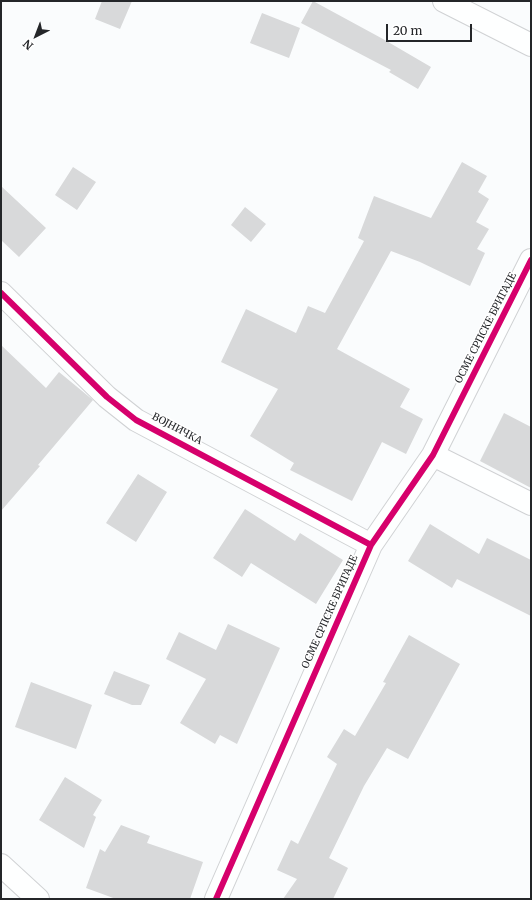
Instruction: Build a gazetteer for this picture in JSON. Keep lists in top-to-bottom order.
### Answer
{
  "streets": {
    "street": ["ОСМЕ СРПСКЕ БРИГАДЕ", "ВОЈНИЧКА"]
  },
  "crossings": [
    ["ОСМЕ СРПСКЕ БРИГАДЕ", "ВОЈНИЧКА"]
  ],
  "scale_bar": "20 m",
  "north": "bottom left"
}
